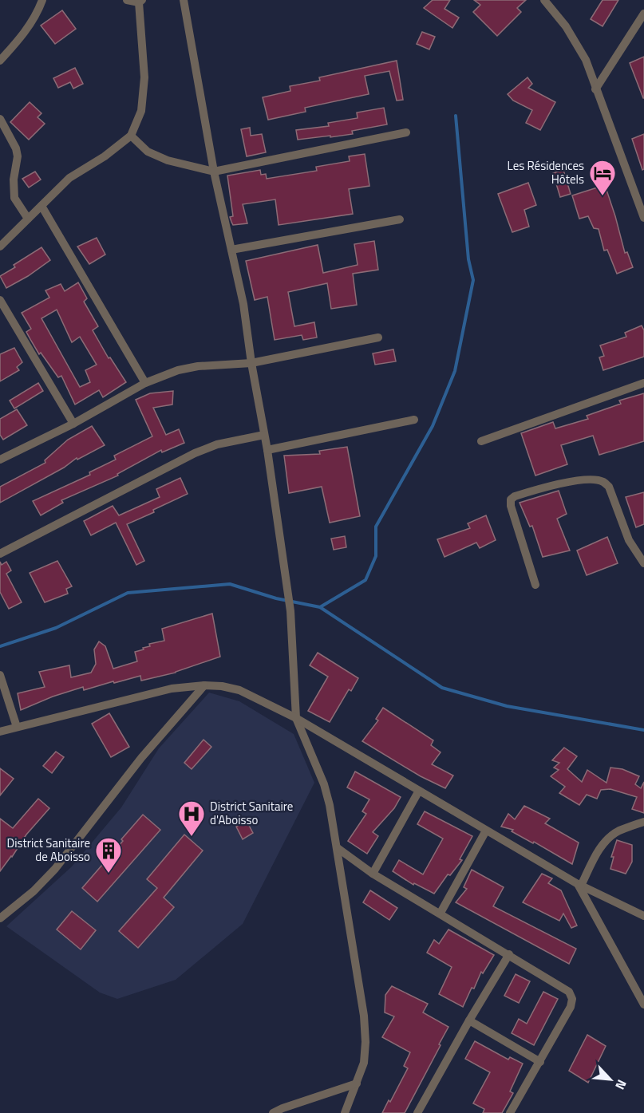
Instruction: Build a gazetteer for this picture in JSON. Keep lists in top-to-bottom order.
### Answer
{
  "places": {
    "hotel": ["Les Résidences Hôtels"],
    "hospital": ["District Sanitaire d'Aboisso"],
    "building": ["District Sanitaire de Aboisso"]
  },
  "north": "bottom right"
}
